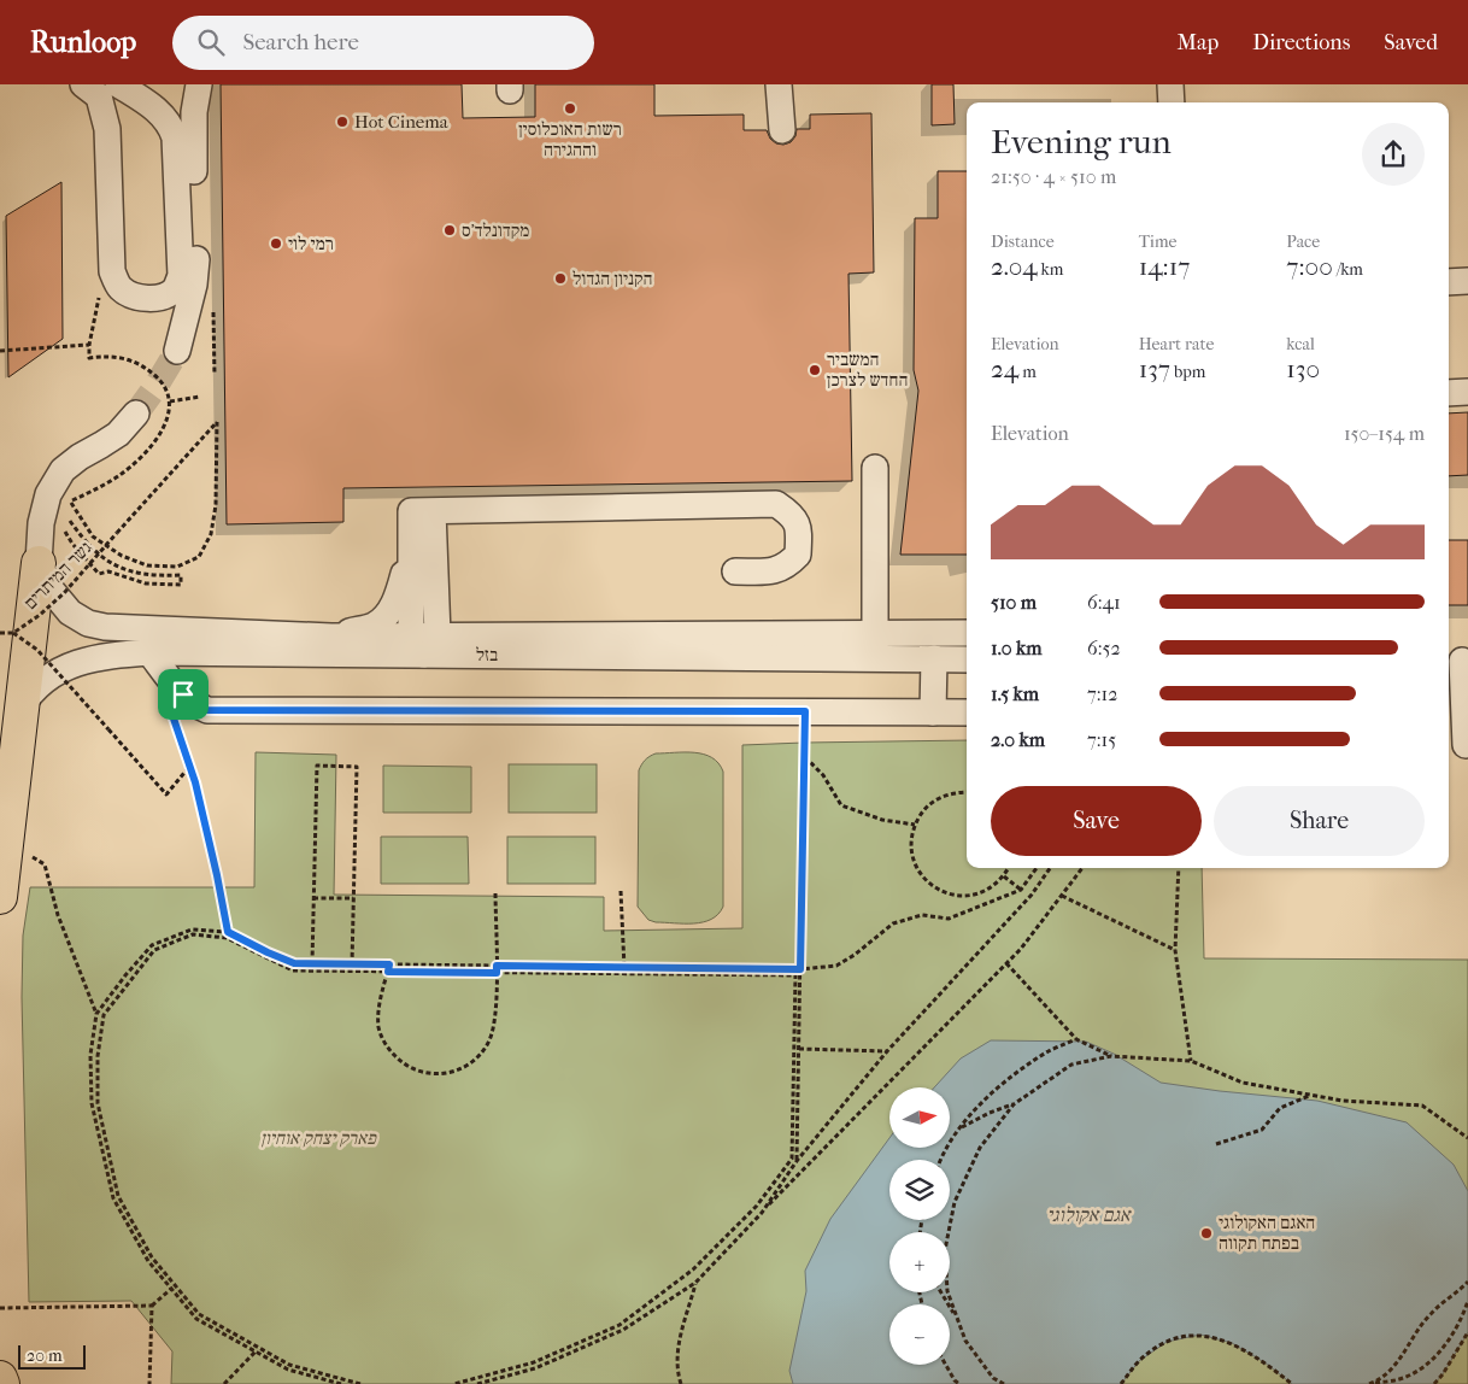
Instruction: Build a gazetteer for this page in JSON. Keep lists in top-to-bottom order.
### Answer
{
  "streets": {
    "street": ["בזל"],
    "path": ["גשר המיתרים"]
  },
  "water": ["אגם אקולוגי"],
  "parks": ["פארק יצחק אוחיון"],
  "places": [
    "רשות האוכלוסין וההגירה",
    "Hot Cinema",
    "מקדונלד'ס",
    "רמי לוי",
    "הקניון הגדול",
    "המשביר החדש לצרכן",
    "האגם האקולוגי בפתח תקווה"
  ],
  "scale_bar": "20 m",
  "north": "right",
  "page": {
    "header": "Runloop",
    "search": "Search here",
    "nav": ["Map", "Directions", "Saved"],
    "heading": ["Evening run", "21:50 · 4 × 510 m"],
    "stats": [
      ["Distance", "2.04 km"],
      ["Time", "14:17"],
      ["Pace", "7:00 /km"],
      ["Elevation", "24 m"],
      ["Heart rate", "137 bpm"],
      ["kcal", "130"]
    ],
    "chart": ["Elevation", "150–154 m"],
    "list": [
      {
        "name": "510 m",
        "note": "6:41"
      },
      {
        "name": "1.0 km",
        "note": "6:52"
      },
      {
        "name": "1.5 km",
        "note": "7:12"
      },
      {
        "name": "2.0 km",
        "note": "7:15"
      }
    ],
    "buttons": ["Save", "Share"],
    "map_buttons": ["+", "−"],
    "scale": "20 m"
  }
}
